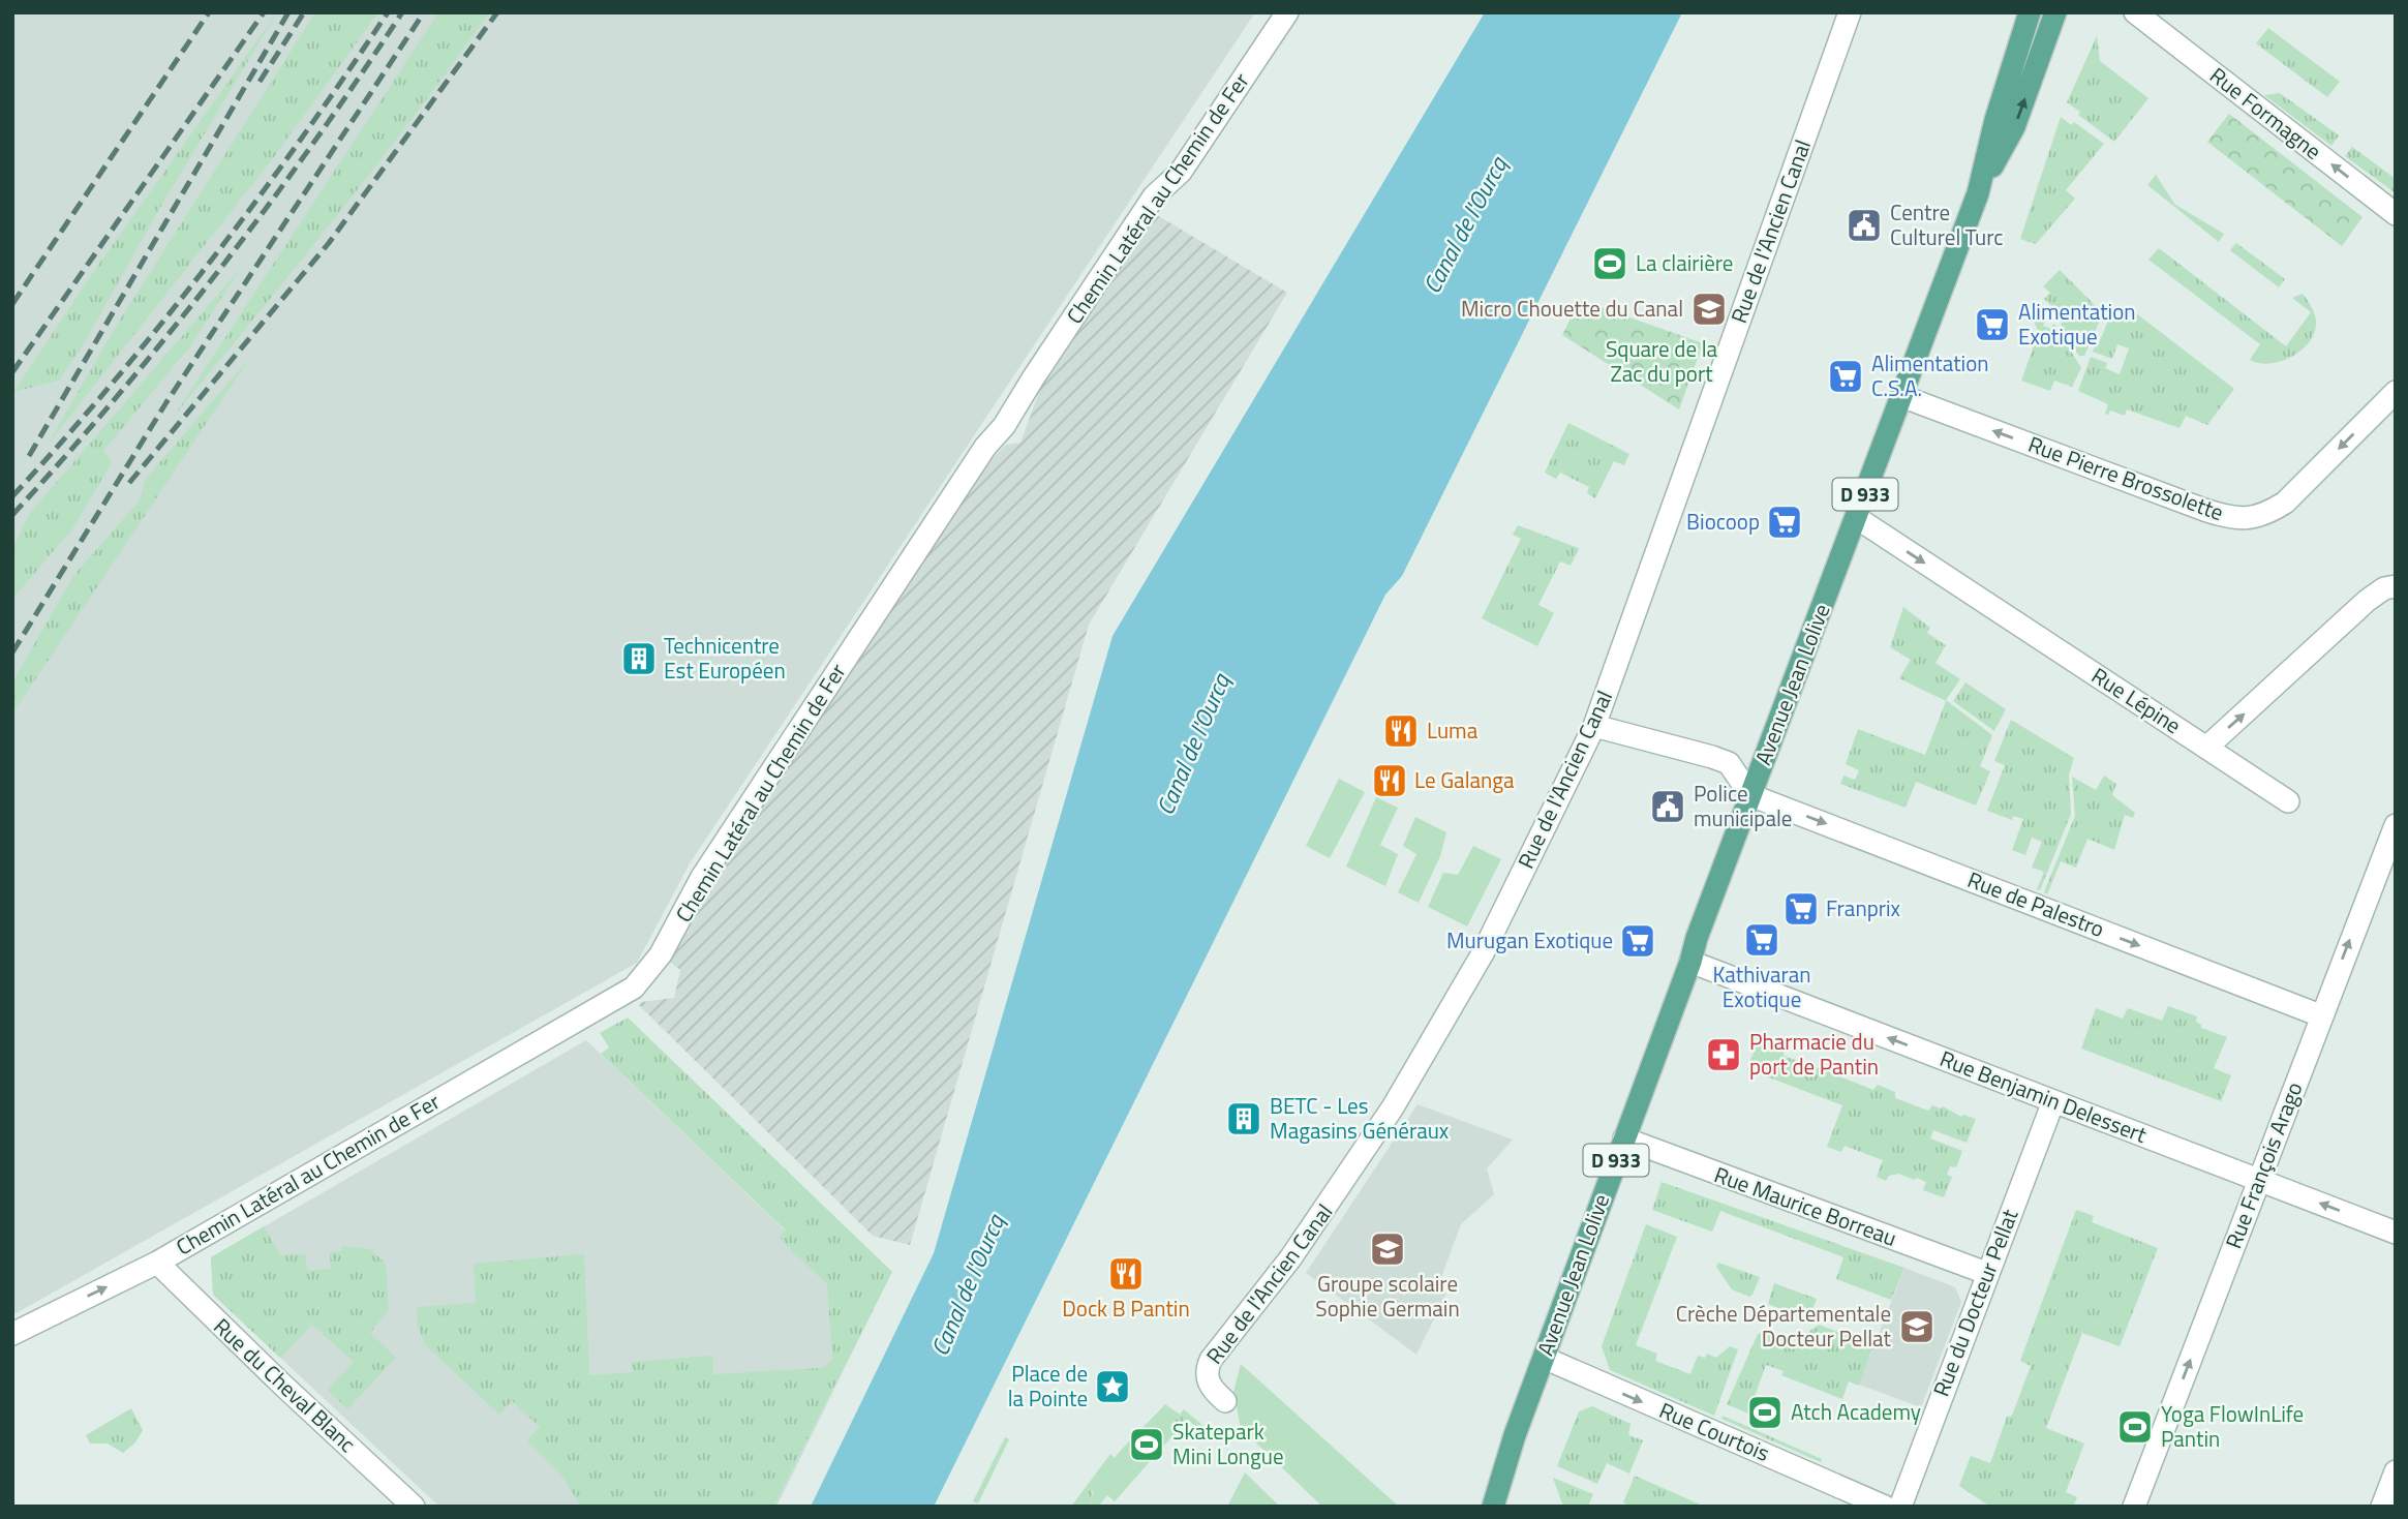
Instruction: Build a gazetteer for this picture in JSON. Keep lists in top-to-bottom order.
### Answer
{
  "streets": {
    "main road": ["D 933", "Avenue Jean Lolive"],
    "street": [
      "Rue Formagne",
      "Chemin Latéral au Chemin de Fer",
      "Rue de l'Ancien Canal",
      "Rue Pierre Brossolette",
      "Rue Lépine",
      "Rue de Palestro",
      "Rue Benjamin Delessert",
      "Rue François Arago",
      "Rue Maurice Borreau",
      "Rue du Docteur Pellat",
      "Rue du Cheval Blanc",
      "Rue Courtois"
    ]
  },
  "crossings": [
    ["Chemin Latéral au Chemin de Fer", "Rue du Cheval Blanc"],
    ["Rue Pierre Brossolette", "Avenue Jean Lolive"],
    ["D 933", "Avenue Jean Lolive"],
    ["Avenue Jean Lolive", "Rue Lépine"],
    ["Avenue Jean Lolive", "Rue de Palestro"],
    ["Avenue Jean Lolive", "Rue Benjamin Delessert"],
    ["Avenue Jean Lolive", "Rue Maurice Borreau"],
    ["Avenue Jean Lolive", "Rue Courtois"],
    ["Rue de Palestro", "Rue François Arago"],
    ["Rue Benjamin Delessert", "Rue François Arago"],
    ["Rue Benjamin Delessert", "Rue du Docteur Pellat"],
    ["Rue Maurice Borreau", "Rue du Docteur Pellat"]
  ],
  "one_way": [
    "Rue Formagne",
    "Rue Pierre Brossolette",
    "Rue Lépine",
    "Rue de Palestro",
    "Rue Benjamin Delessert",
    "Rue François Arago",
    "Rue Courtois"
  ],
  "water": ["Canal de l'Ourcq"],
  "parks": ["Square de la Zac du port"],
  "places": {
    "public building": ["Centre Culturel Turc", "Police municipale"],
    "sports": [
      "La clairière",
      "Atch Academy",
      "Yoga FlowInLife Pantin",
      "Skatepark Mini Longue"
    ],
    "school or university": ["Micro Chouette du Canal", "Groupe scolaire Sophie Germain", "Crèche Départementale Docteur Pellat"],
    "supermarket": [
      "Alimentation Exotique",
      "Alimentation C.S.A.",
      "Biocoop",
      "Franprix",
      "Kathivaran Exotique",
      "Murugan Exotique"
    ],
    "building": ["Technicentre Est Européen", "BETC - Les Magasins Généraux"],
    "restaurant": ["Luma", "Le Galanga", "Dock B Pantin"],
    "pharmacy": ["Pharmacie du port de Pantin"],
    "place": ["Place de la Pointe"]
  }
}
